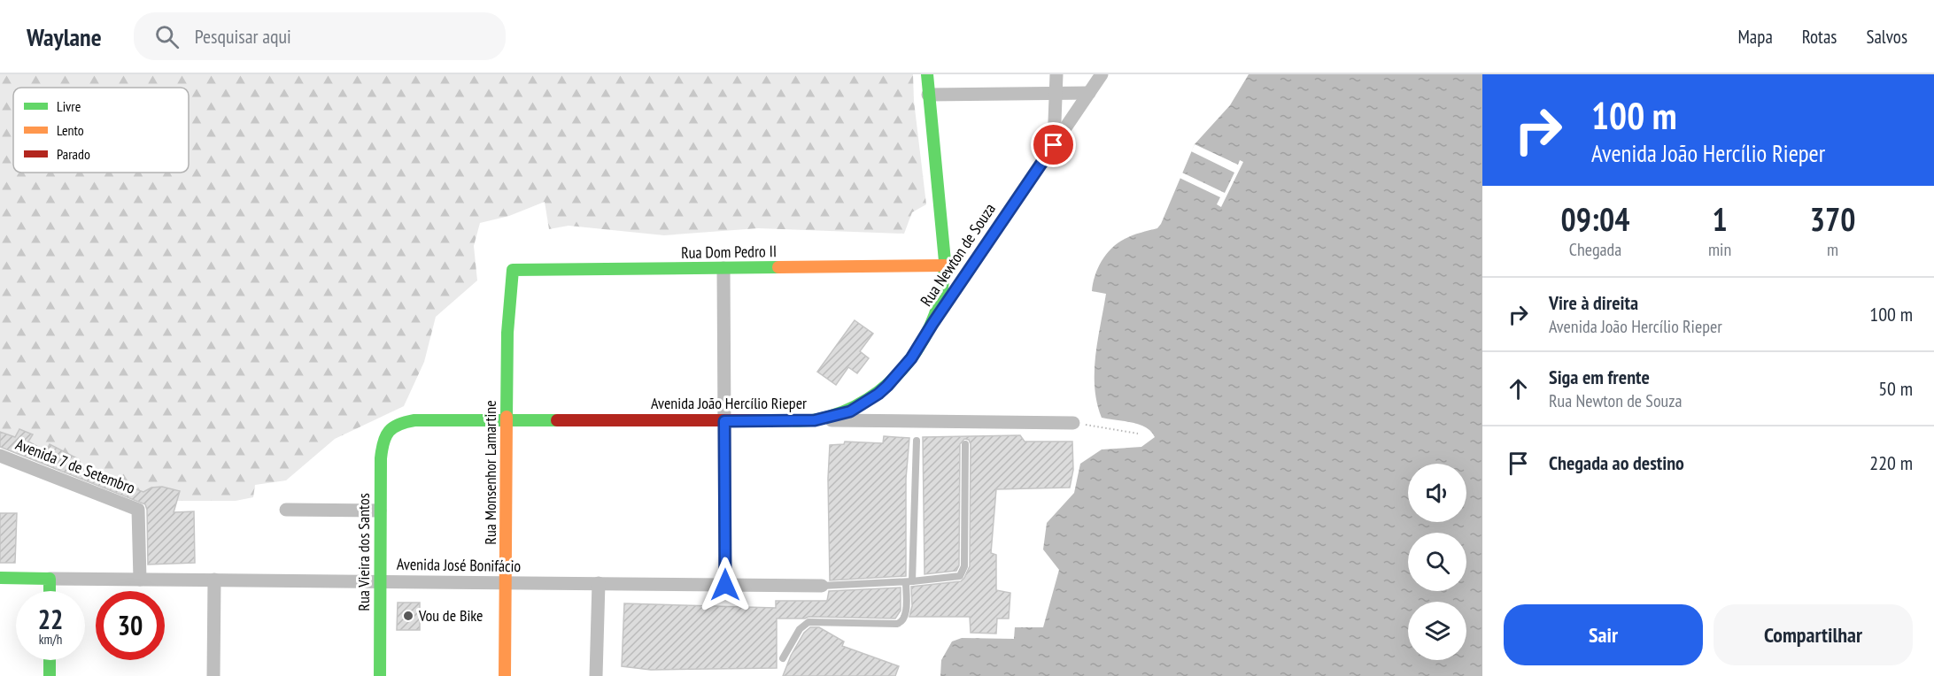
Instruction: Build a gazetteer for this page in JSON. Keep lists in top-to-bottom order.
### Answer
{
  "streets": {
    "main road": [
      "Rua Dom Pedro II",
      "Rua Newton de Souza",
      "Avenida João Hercílio Rieper",
      "Rua Monsenhor Lamartine",
      "Rua Vieira dos Santos",
      "Avenida José Bonifácio"
    ],
    "street": ["Avenida 7 de Setembro"]
  },
  "crossings": [
    ["Rua Dom Pedro II", "Rua Monsenhor Lamartine"],
    ["Rua Newton de Souza", "Avenida João Hercílio Rieper"],
    ["Avenida João Hercílio Rieper", "Rua Monsenhor Lamartine"],
    ["Avenida João Hercílio Rieper", "Rua Vieira dos Santos"],
    ["Avenida 7 de Setembro", "Avenida José Bonifácio"],
    ["Rua Monsenhor Lamartine", "Avenida José Bonifácio"],
    ["Rua Vieira dos Santos", "Avenida José Bonifácio"]
  ],
  "places": ["Vou de Bike"],
  "legend": ["Livre", "Lento", "Parado"],
  "page": {
    "header": "Waylane",
    "search": "Pesquisar aqui",
    "nav": ["Mapa", "Rotas", "Salvos"],
    "turn": ["100 m", "Avenida João Hercílio Rieper"],
    "eta": [
      "09:04",
      "Chegada",
      "1",
      "min",
      "370",
      "m"
    ],
    "list": [
      {
        "name": "Vire à direita",
        "note": "Avenida João Hercílio Rieper",
        "value": "100 m"
      },
      {
        "name": "Siga em frente",
        "note": "Rua Newton de Souza",
        "value": "50 m"
      },
      {
        "name": "Chegada ao destino",
        "value": "220 m"
      }
    ],
    "speed": "22 km/h",
    "limit": "30",
    "buttons": ["Sair", "Compartilhar"]
  }
}
